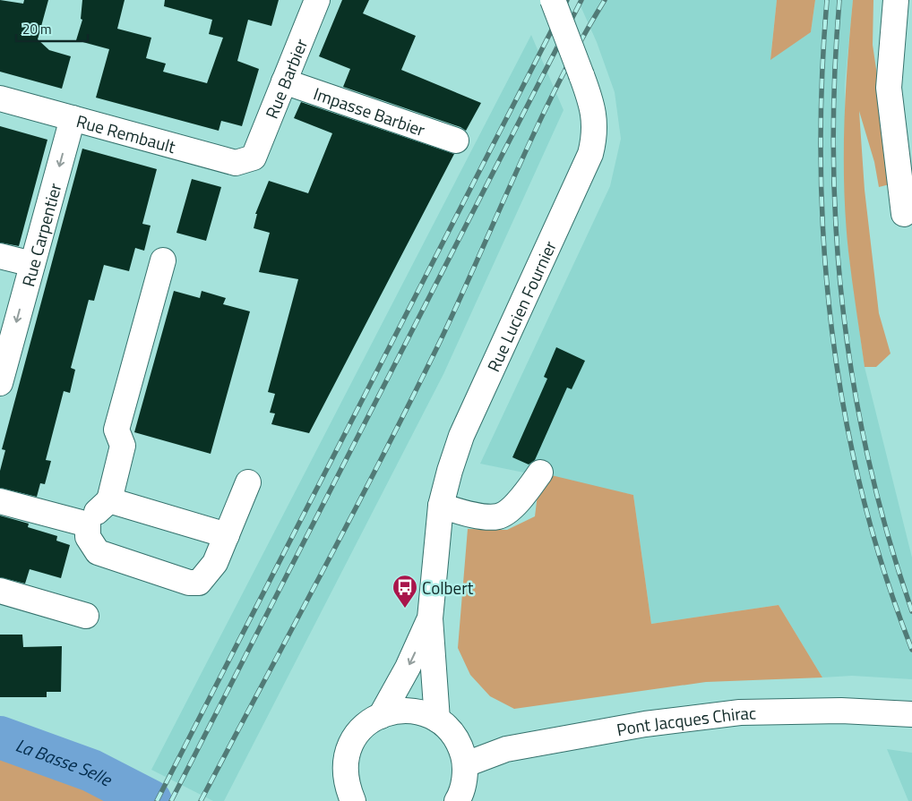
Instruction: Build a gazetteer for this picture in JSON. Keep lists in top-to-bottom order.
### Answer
{
  "streets": {
    "main road": [
      "Rue Barbier",
      "Impasse Barbier",
      "Rue Rembault",
      "Rue Carpentier",
      "Rue Lucien Fournier",
      "Pont Jacques Chirac"
    ]
  },
  "crossings": [
    ["Rue Barbier", "Impasse Barbier"],
    ["Rue Barbier", "Rue Rembault"],
    ["Rue Rembault", "Rue Carpentier"]
  ],
  "water": ["La Basse Selle"],
  "places": {
    "bus stop": ["Colbert"]
  },
  "scale_bar": "20 m"
}
